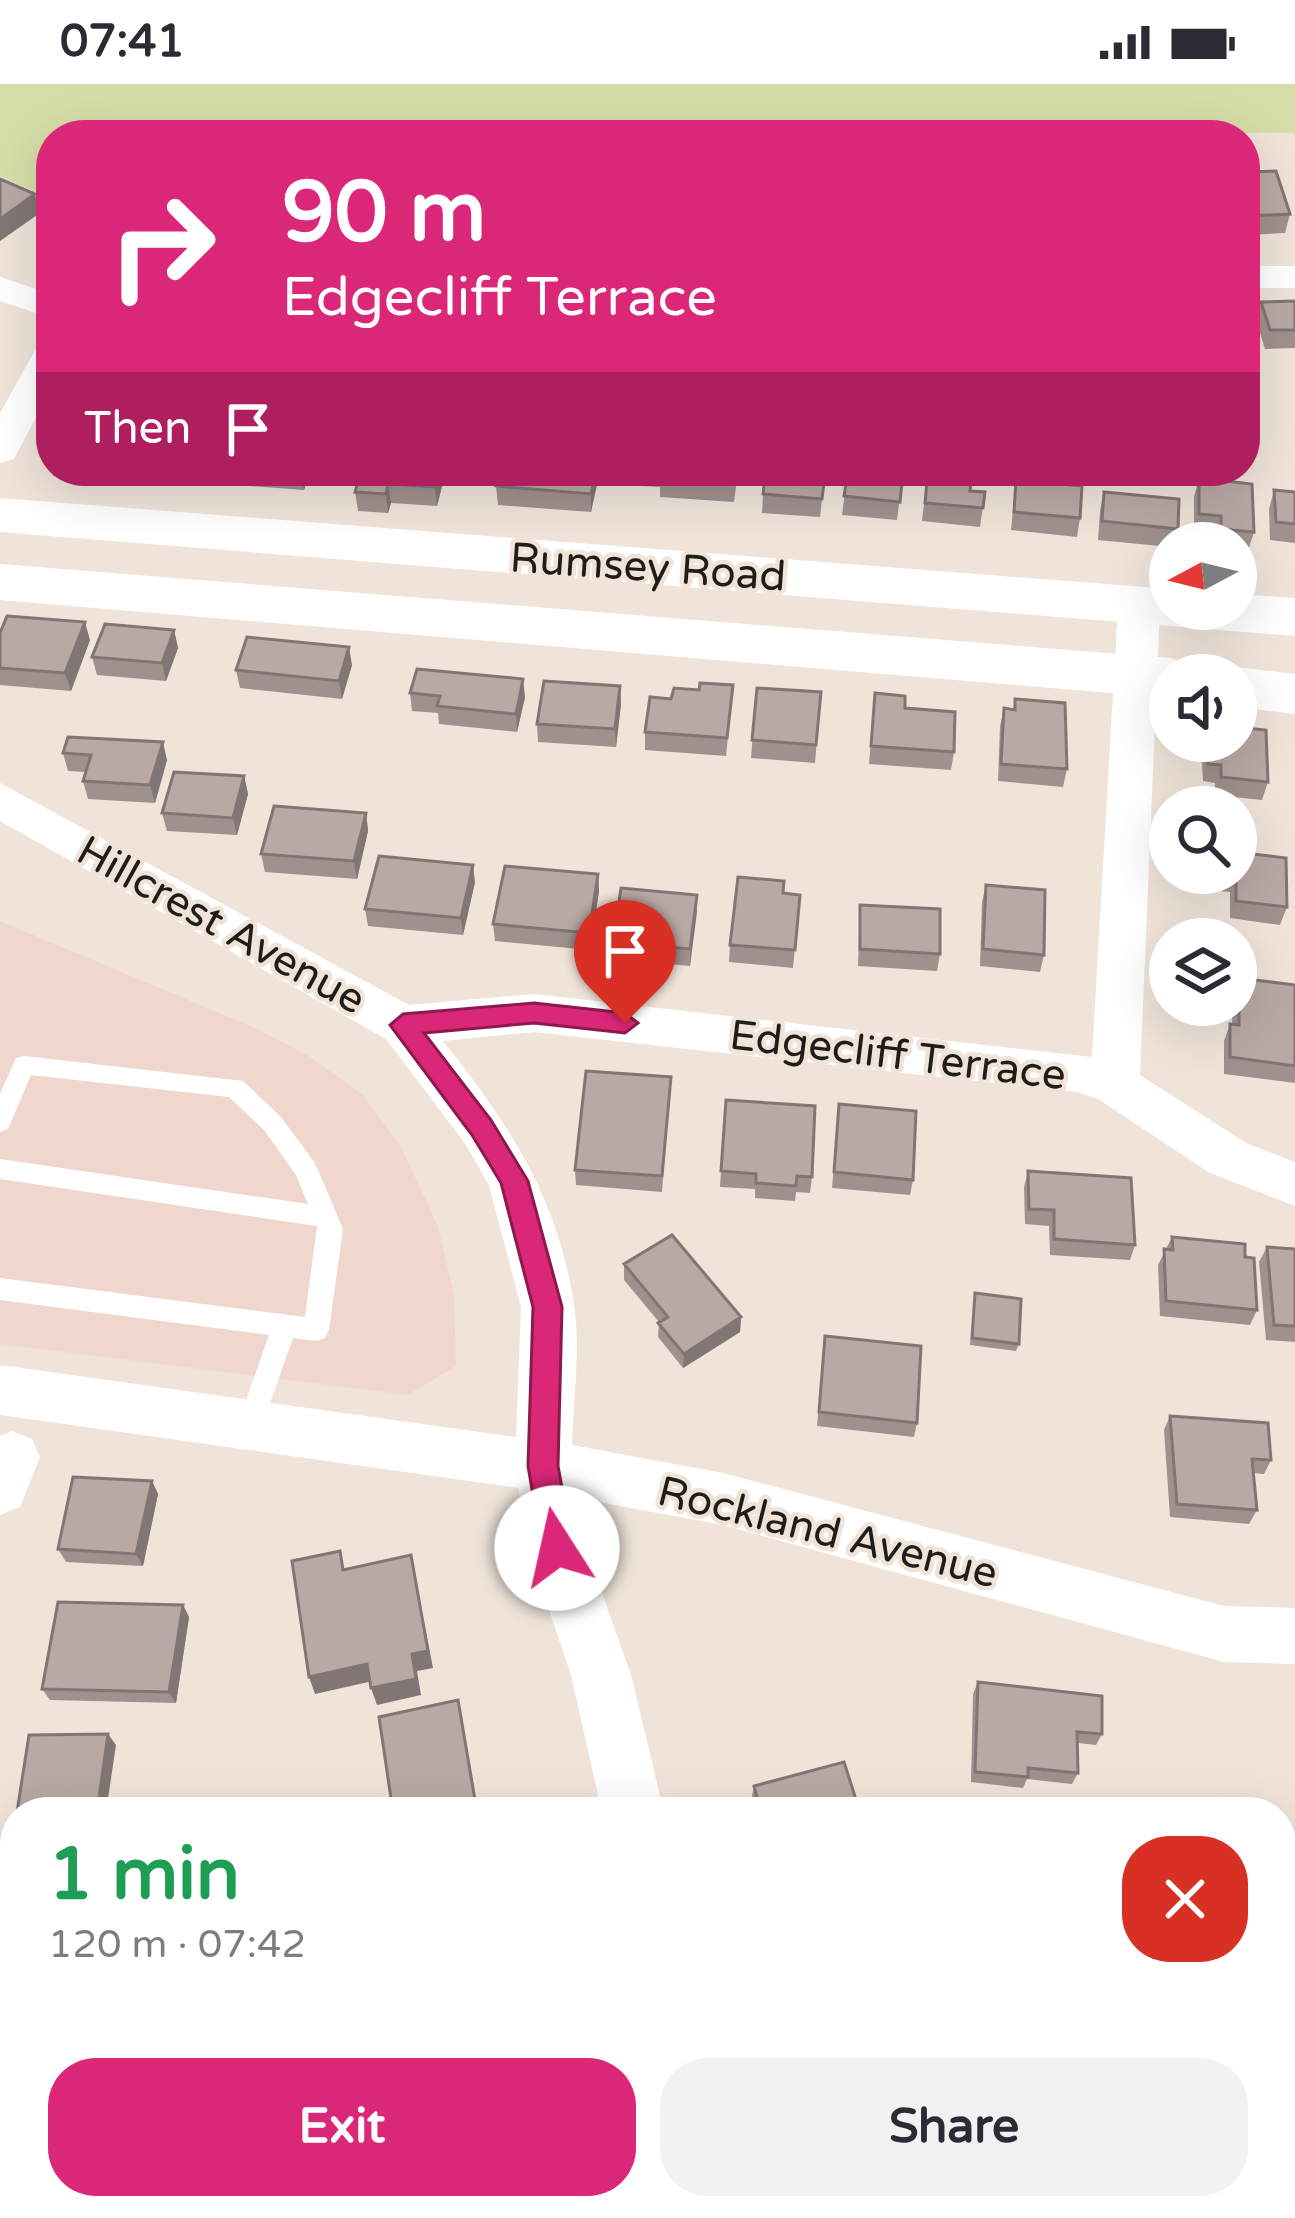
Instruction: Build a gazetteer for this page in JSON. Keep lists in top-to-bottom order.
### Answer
{
  "streets": {
    "street": [
      "Rumsey Road",
      "Hillcrest Avenue",
      "Edgecliff Terrace",
      "Rockland Avenue"
    ]
  },
  "crossings": [
    ["Hillcrest Avenue", "Edgecliff Terrace"],
    ["Hillcrest Avenue", "Rockland Avenue"]
  ],
  "north": "left",
  "page": {
    "status": "07:41",
    "turn": ["90 m", "Edgecliff Terrace"],
    "then": "Then",
    "heading": ["1 min", "120 m · 07:42"],
    "buttons": ["Exit", "Share"]
  }
}
